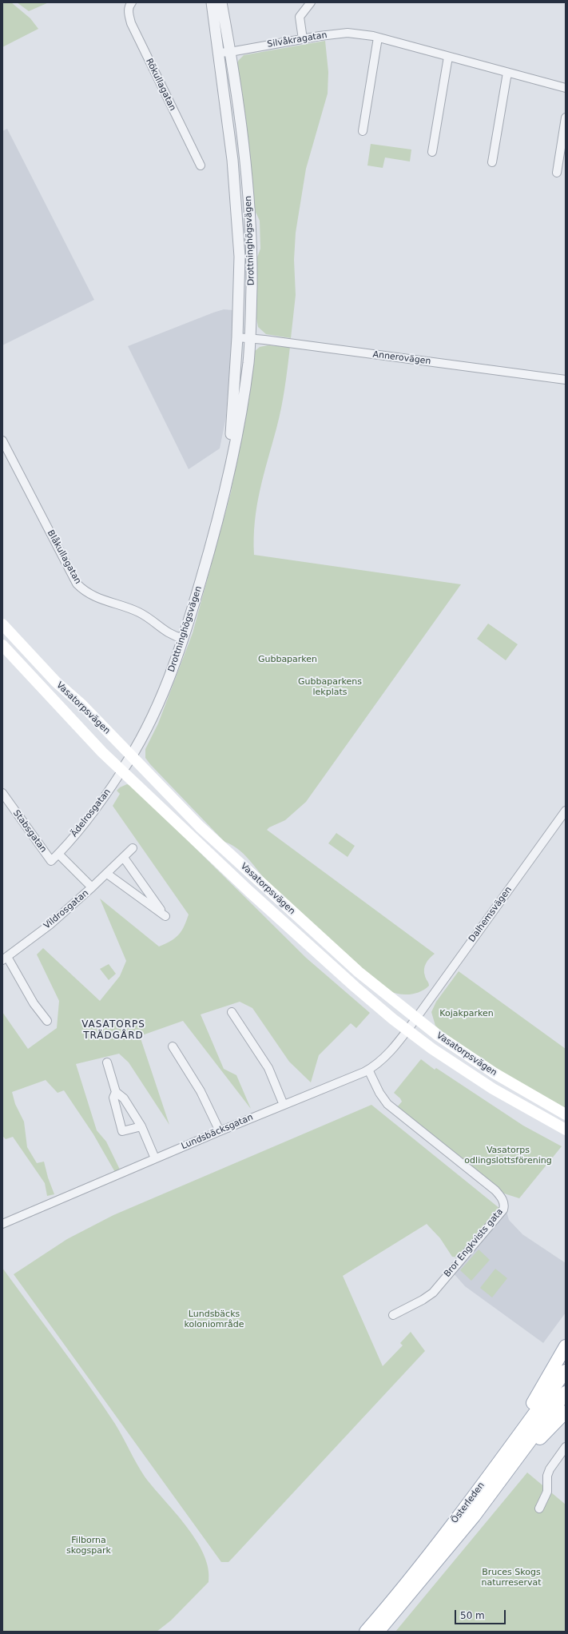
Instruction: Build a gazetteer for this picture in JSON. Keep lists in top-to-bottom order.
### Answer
{
  "streets": {
    "main road": ["Vasatorpsvägen", "Österleden"],
    "street": [
      "Silvåkragatan",
      "Rökullagatan",
      "Drottninghögsvägen",
      "Annerovägen",
      "Blåkullagatan",
      "Ädelrosgatan",
      "Stabsgatan",
      "Vildrosgatan",
      "Dalhemsvägen",
      "Lundsbäcksgatan",
      "Bror Engkvists gata"
    ]
  },
  "crossings": [
    ["Silvåkragatan", "Drottninghögsvägen"],
    ["Drottninghögsvägen", "Annerovägen"],
    ["Drottninghögsvägen", "Blåkullagatan"],
    ["Drottninghögsvägen", "Vasatorpsvägen"],
    ["Drottninghögsvägen", "Ädelrosgatan"],
    ["Vasatorpsvägen", "Ädelrosgatan"],
    ["Vasatorpsvägen", "Dalhemsvägen"],
    ["Vasatorpsvägen", "Lundsbäcksgatan"],
    ["Ädelrosgatan", "Stabsgatan"],
    ["Ädelrosgatan", "Vildrosgatan"],
    ["Stabsgatan", "Vildrosgatan"],
    ["Dalhemsvägen", "Lundsbäcksgatan"],
    ["Lundsbäcksgatan", "Bror Engkvists gata"]
  ],
  "districts": ["VASATORPS TRÄDGÅRD"],
  "parks": [
    "Gubbaparken",
    "Gubbaparkens lekplats",
    "Kojakparken",
    "Vasatorps odlingslottsförening",
    "Lundsbäcks koloniområde",
    "Filborna skogspark",
    "Bruces Skogs naturreservat"
  ],
  "scale_bar": "50 m"
}
